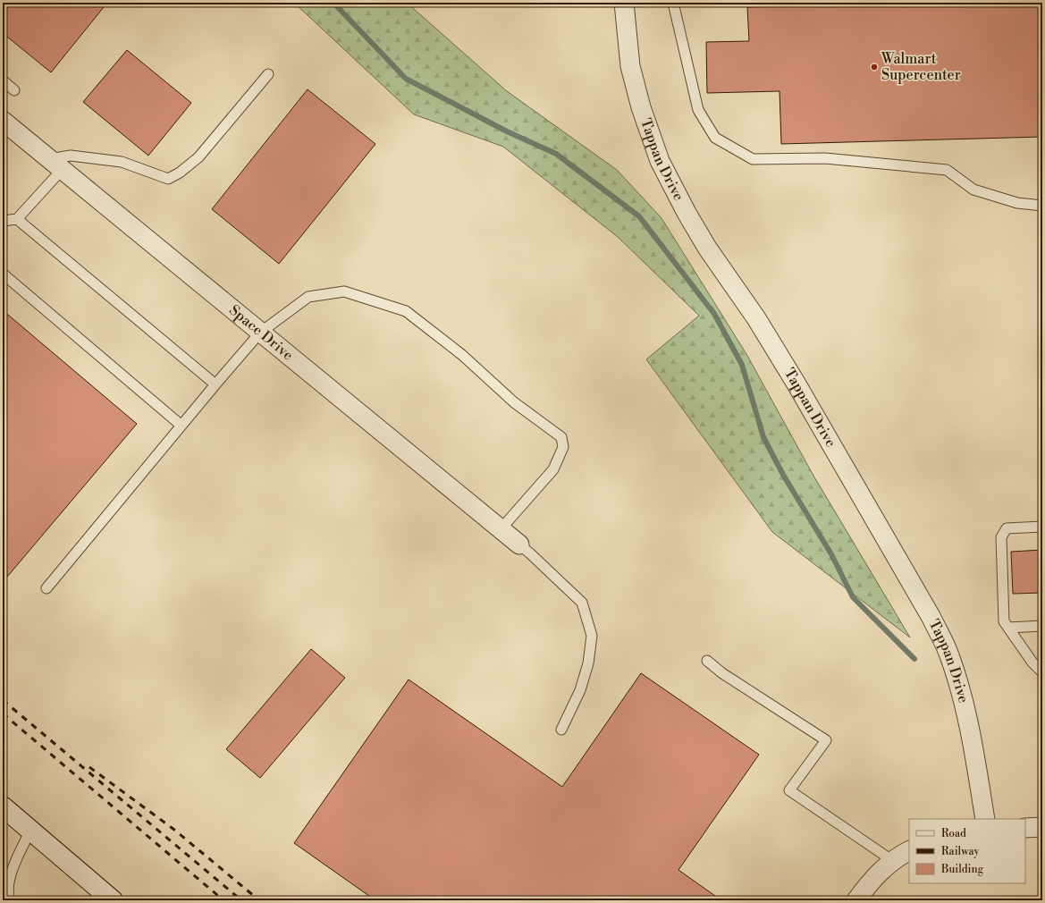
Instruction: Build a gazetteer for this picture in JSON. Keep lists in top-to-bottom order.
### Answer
{
  "streets": {
    "street": ["Tappan Drive", "Space Drive"]
  },
  "places": ["Walmart Supercenter"],
  "legend": ["Road", "Railway", "Building"]
}
